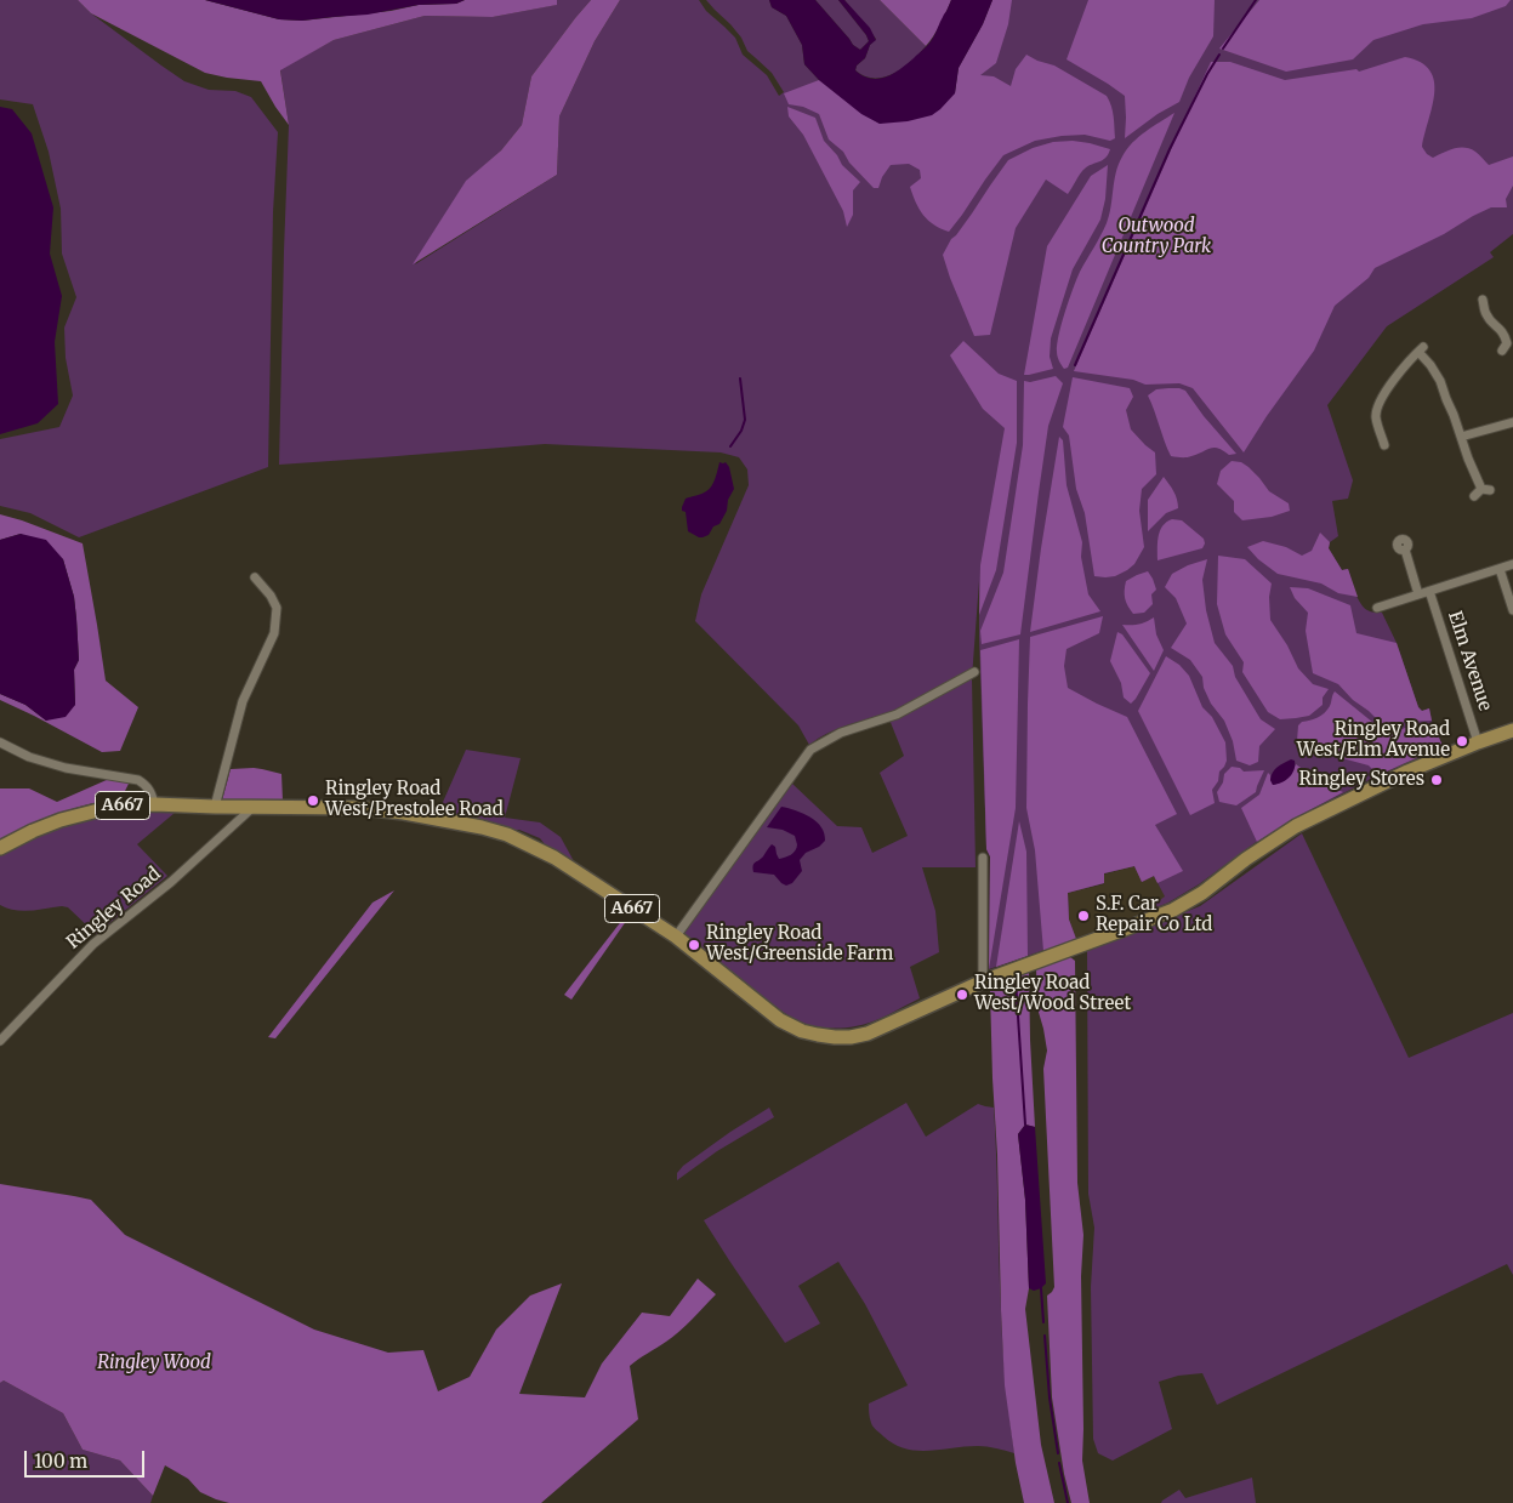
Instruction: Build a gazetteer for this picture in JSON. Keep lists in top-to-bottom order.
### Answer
{
  "streets": {
    "main road": ["A667"],
    "street": ["Elm Avenue", "Ringley Road"]
  },
  "crossings": [
    ["Elm Avenue", "A667"],
    ["A667", "Ringley Road"]
  ],
  "parks": ["Outwood Country Park", "Ringley Wood"],
  "places": [
    "Ringley Road West/Elm Avenue",
    "Ringley Stores",
    "Ringley Road West/Prestolee Road",
    "S.F. Car Repair Co Ltd",
    "Ringley Road West/Greenside Farm",
    "Ringley Road West/Wood Street"
  ],
  "scale_bar": "100 m"
}
